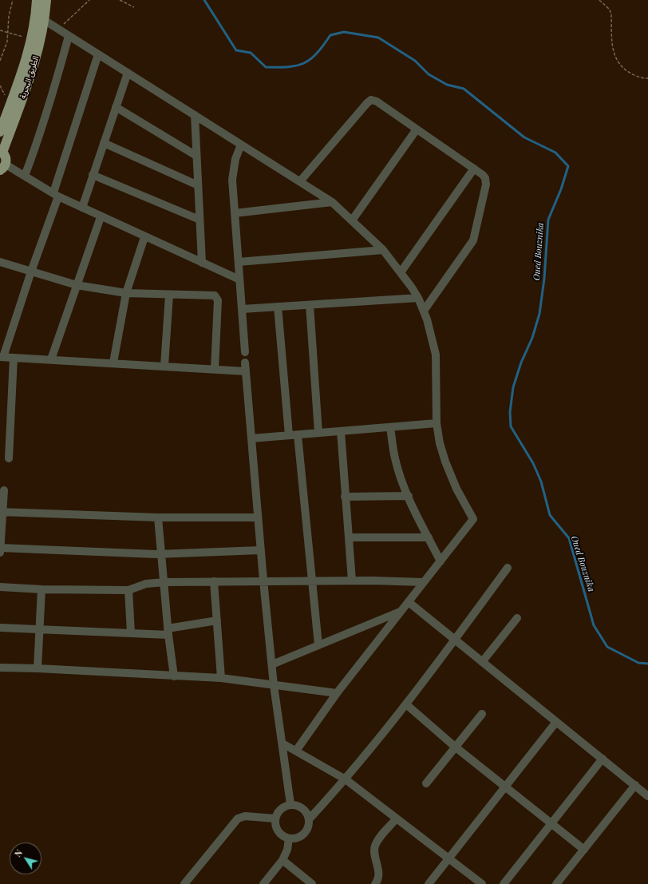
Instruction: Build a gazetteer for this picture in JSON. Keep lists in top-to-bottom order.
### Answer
{
  "streets": {
    "main road": ["الطريق البحرية"]
  },
  "water": ["Oued Bouznika"],
  "north": "top left"
}
